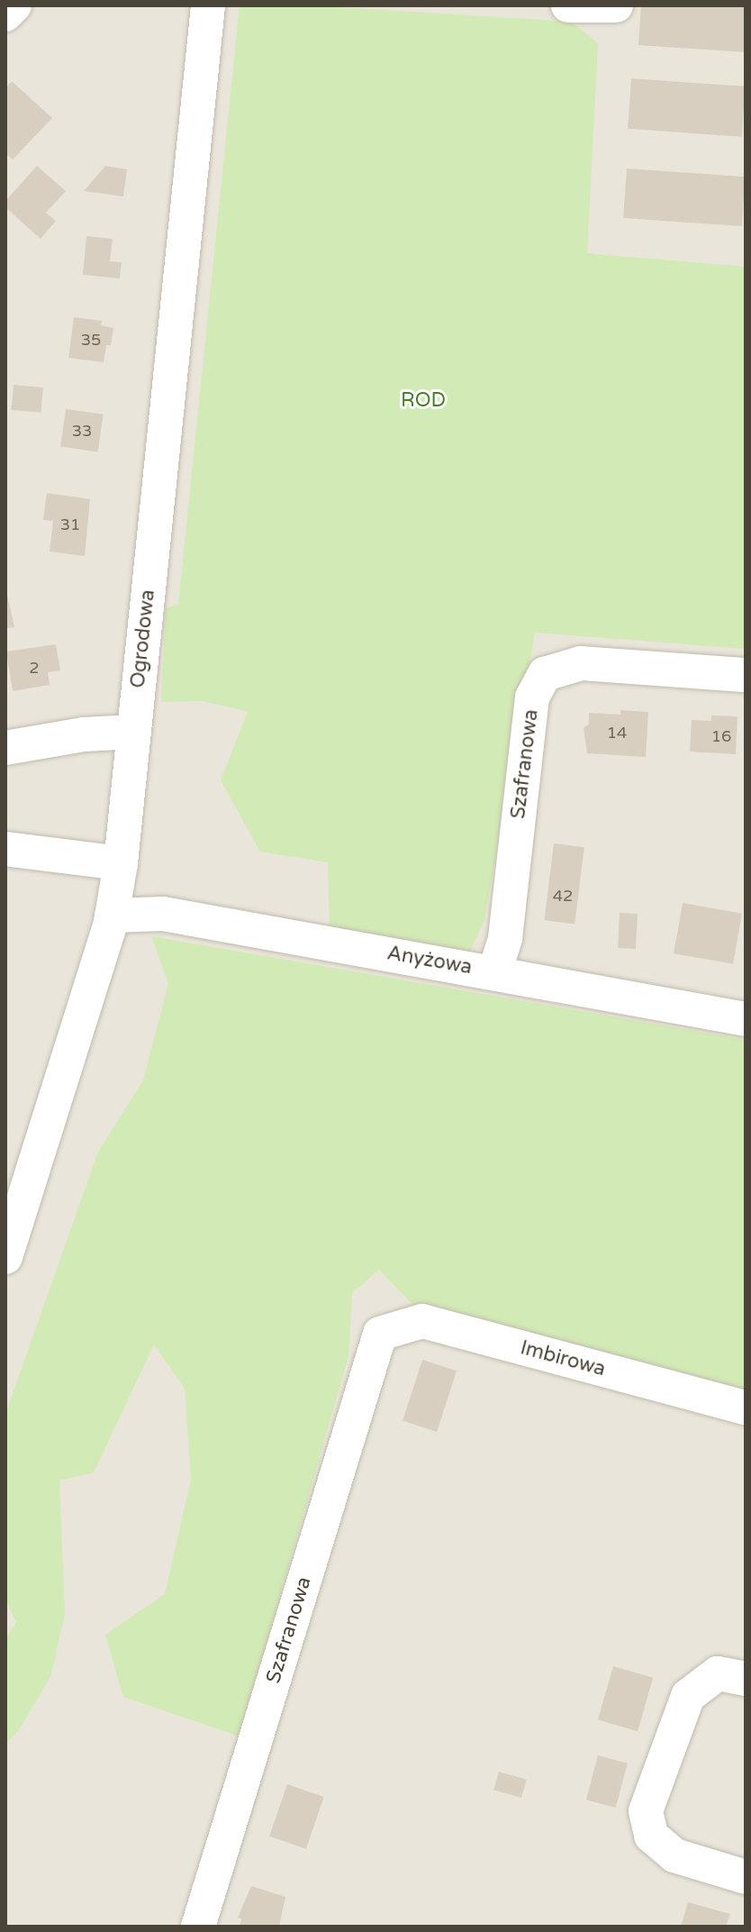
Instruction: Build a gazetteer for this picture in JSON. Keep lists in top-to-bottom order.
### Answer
{
  "streets": {
    "street": [
      "Ogrodowa",
      "Szafranowa",
      "Anyżowa",
      "Imbirowa"
    ]
  },
  "crossings": [
    ["Ogrodowa", "Anyżowa"],
    ["Szafranowa", "Anyżowa"],
    ["Szafranowa", "Imbirowa"]
  ],
  "parks": ["ROD"],
  "house_numbers": [
    "35",
    "33",
    "31",
    "2",
    "14",
    "16",
    "42"
  ]
}
